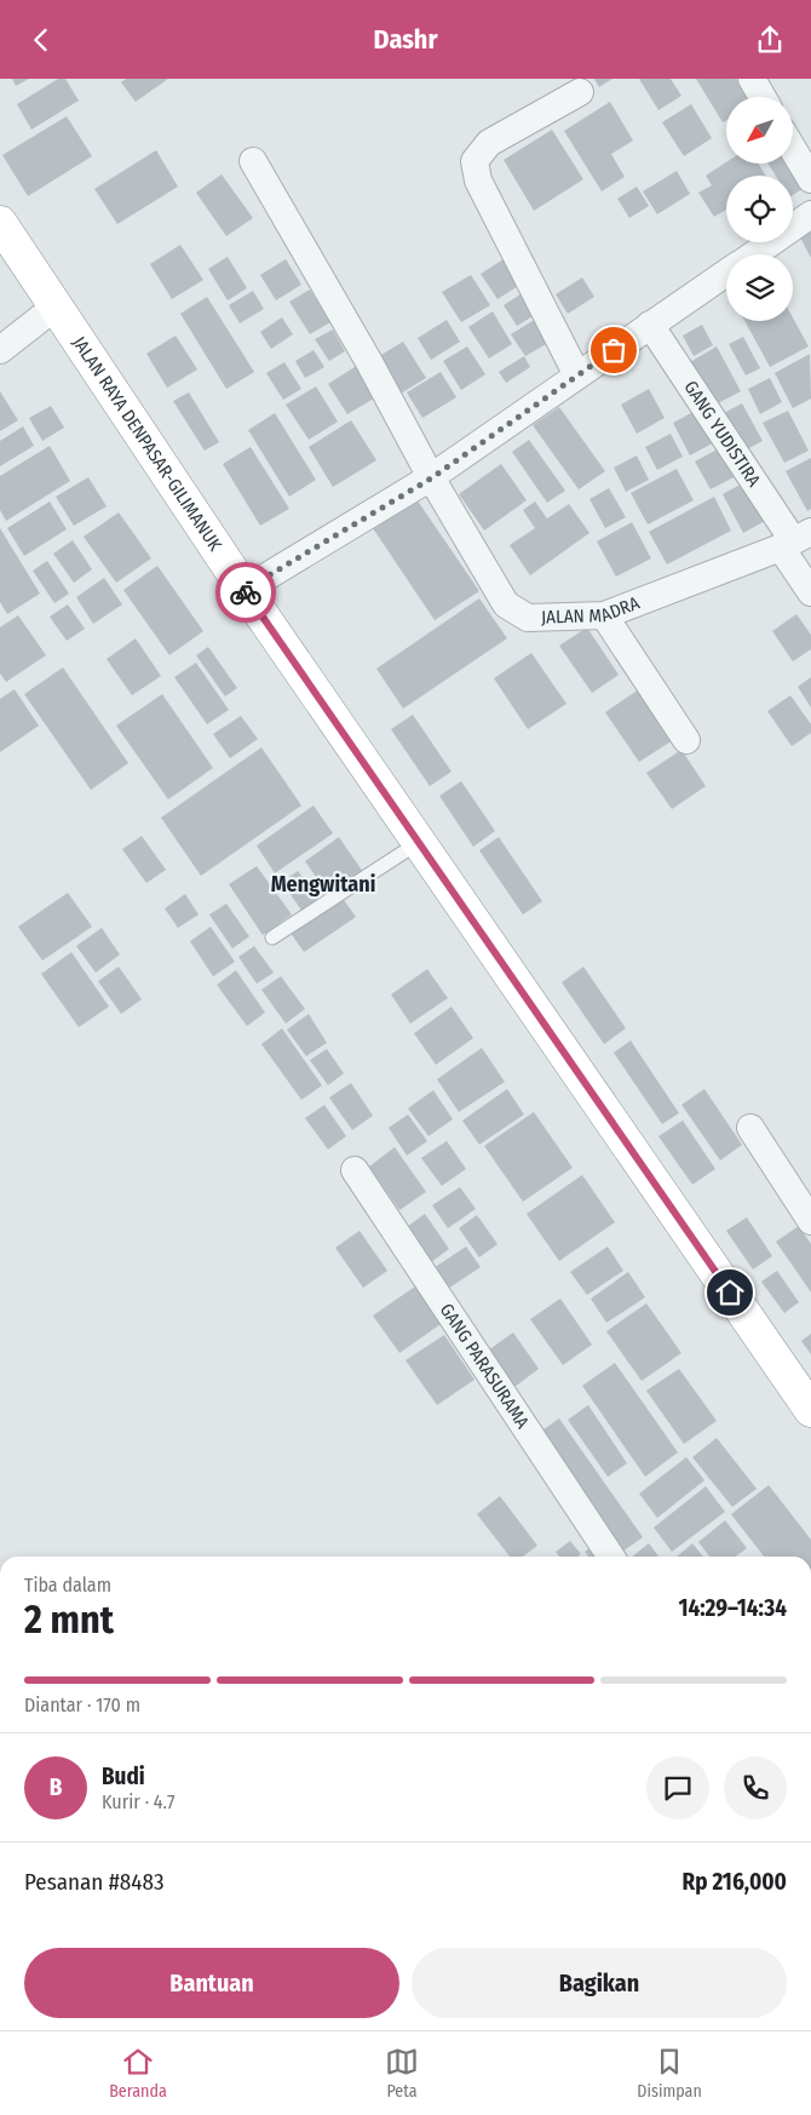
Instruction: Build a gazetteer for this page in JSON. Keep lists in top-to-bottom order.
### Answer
{
  "streets": {
    "highway": ["JALAN RAYA DENPASAR-GILIMANUK"],
    "street": ["GANG YUDISTIRA", "JALAN MADRA", "GANG PARASURAMA"]
  },
  "crossings": [
    ["GANG YUDISTIRA", "JALAN MADRA"]
  ],
  "districts": ["Mengwitani"],
  "north": "bottom left",
  "page": {
    "header": "Dashr",
    "heading": ["2 mnt", "Tiba dalam", "14:29–14:34"],
    "panel": [
      "Budi",
      "Kurir · 4.7",
      "Pesanan #8483",
      "Rp 216,000"
    ],
    "bar": "Diantar · 170 m",
    "round": "B",
    "buttons": ["Bantuan", "Bagikan"],
    "tabs": ["Beranda", "Peta", "Disimpan"]
  }
}
